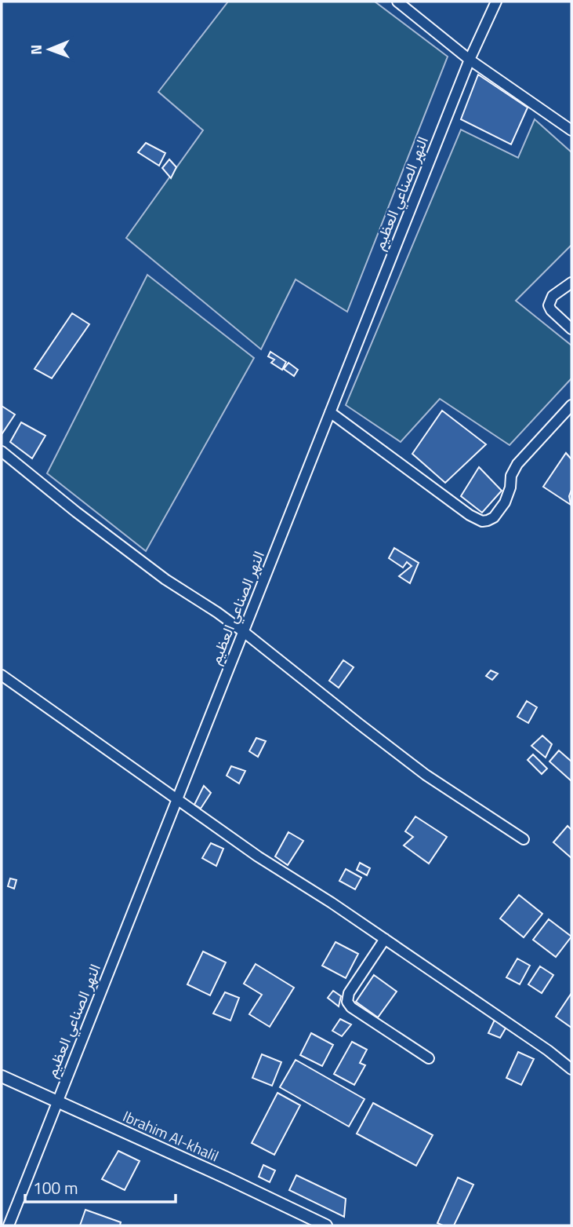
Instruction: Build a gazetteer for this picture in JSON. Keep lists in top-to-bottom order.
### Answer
{
  "streets": {
    "street": ["النهر الصناعي العظيم", "Ibrahim Al-khalil"]
  },
  "crossings": [
    ["النهر الصناعي العظيم", "Ibrahim Al-khalil"]
  ],
  "scale_bar": "100 m",
  "north": "left"
}
